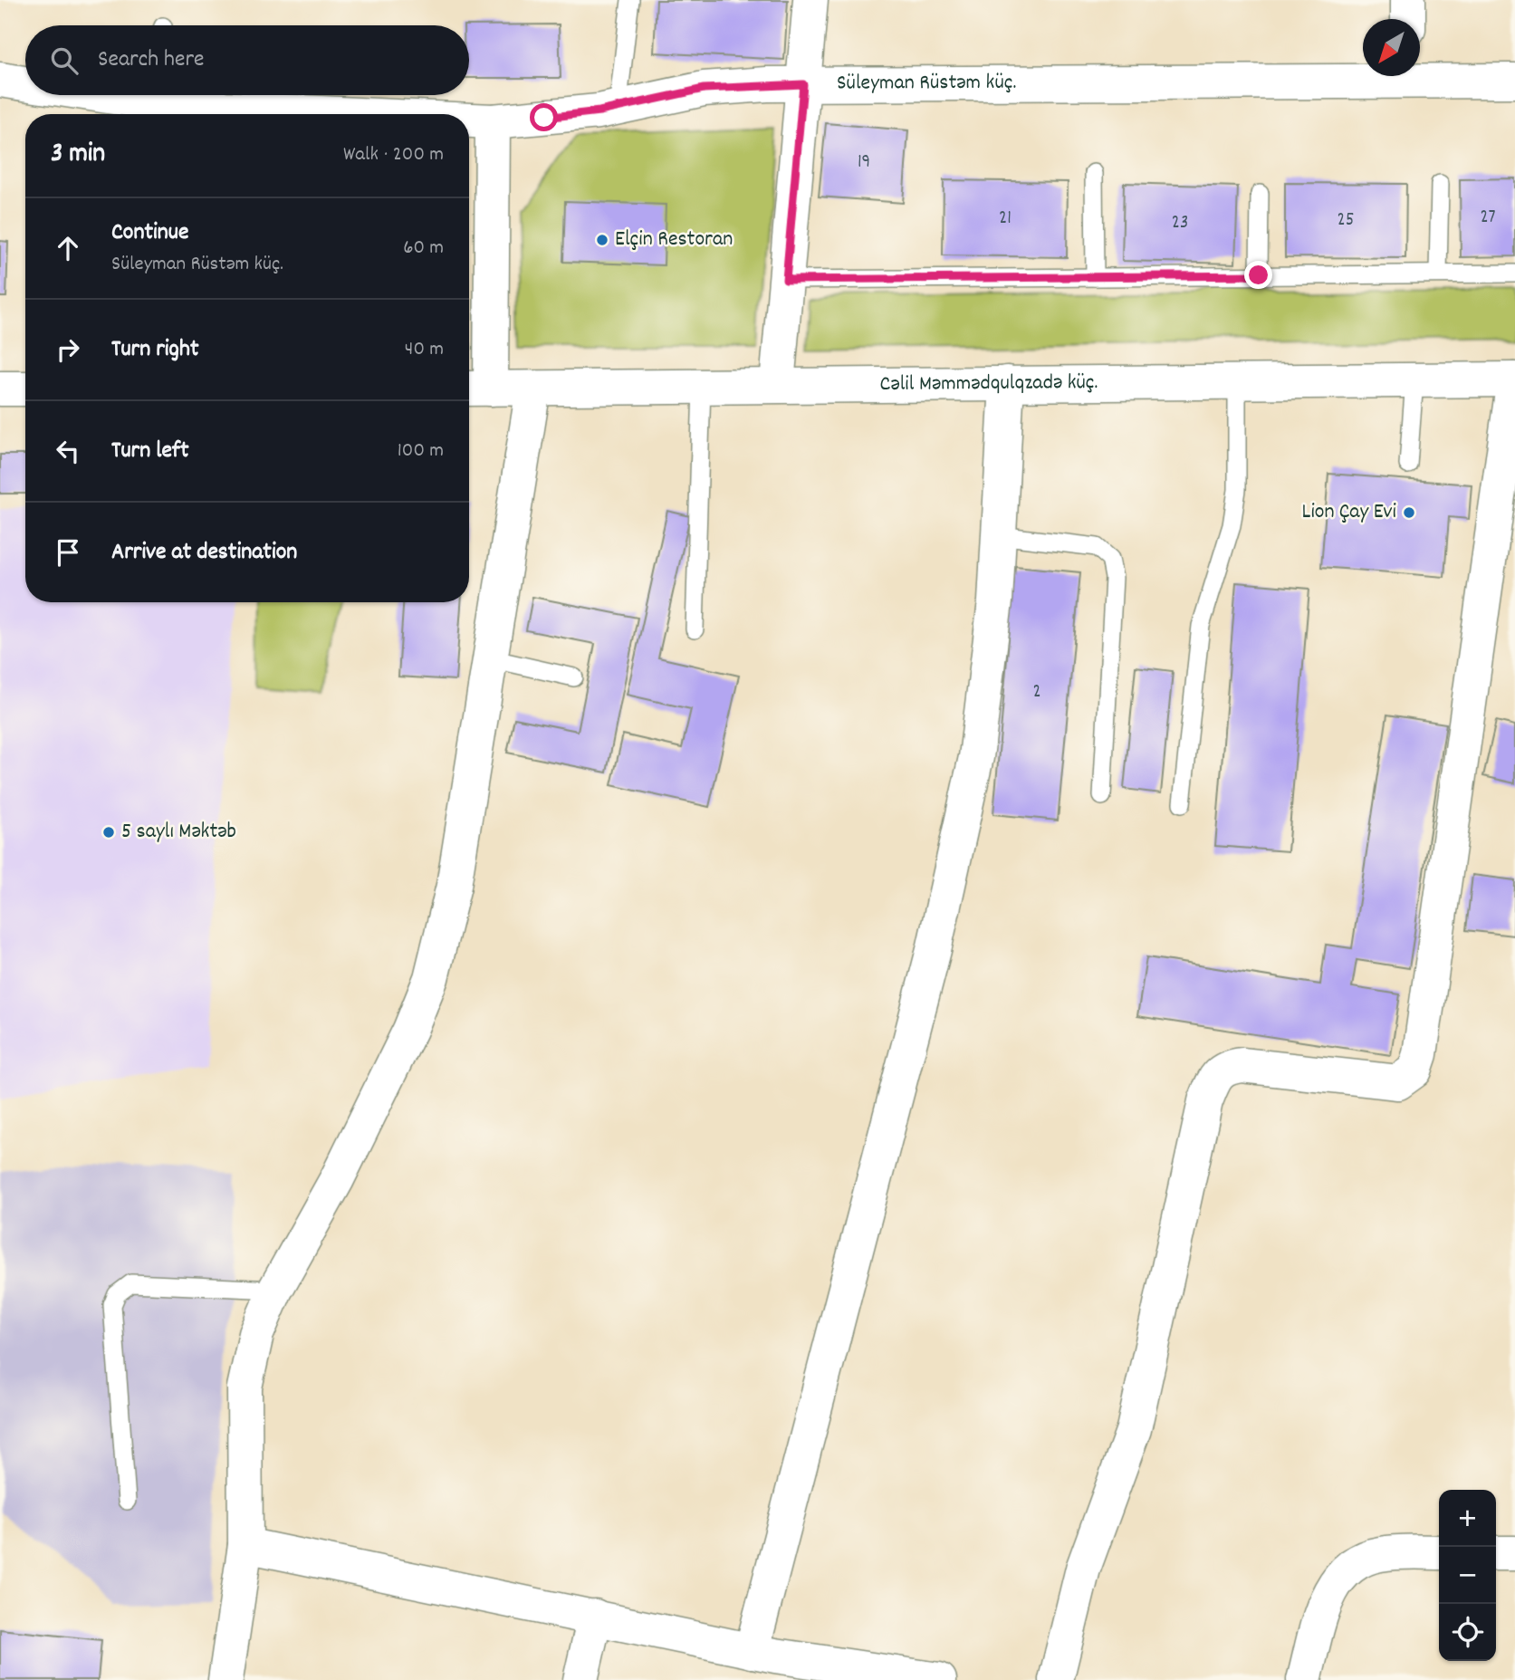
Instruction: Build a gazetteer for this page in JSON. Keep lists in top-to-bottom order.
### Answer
{
  "streets": {
    "street": ["Süleyman Rüstəm küç.", "Cəlil Məmmədqulqzadə küç."]
  },
  "places": ["Elçin Restoran", "Lion Çay Evi", "5 saylı Məktəb"],
  "house_numbers": [
    "19",
    "27",
    "21",
    "25",
    "23",
    "2"
  ],
  "north": "bottom left",
  "page": {
    "search": "Search here",
    "heading": ["3 min", "Walk · 200 m"],
    "list": [
      ["Continue", "Süleyman Rüstəm küç.", "60 m"],
      ["Turn right", "40 m"],
      ["Turn left", "100 m"],
      "Arrive at destination"
    ],
    "map_buttons": ["+", "−"]
  }
}
